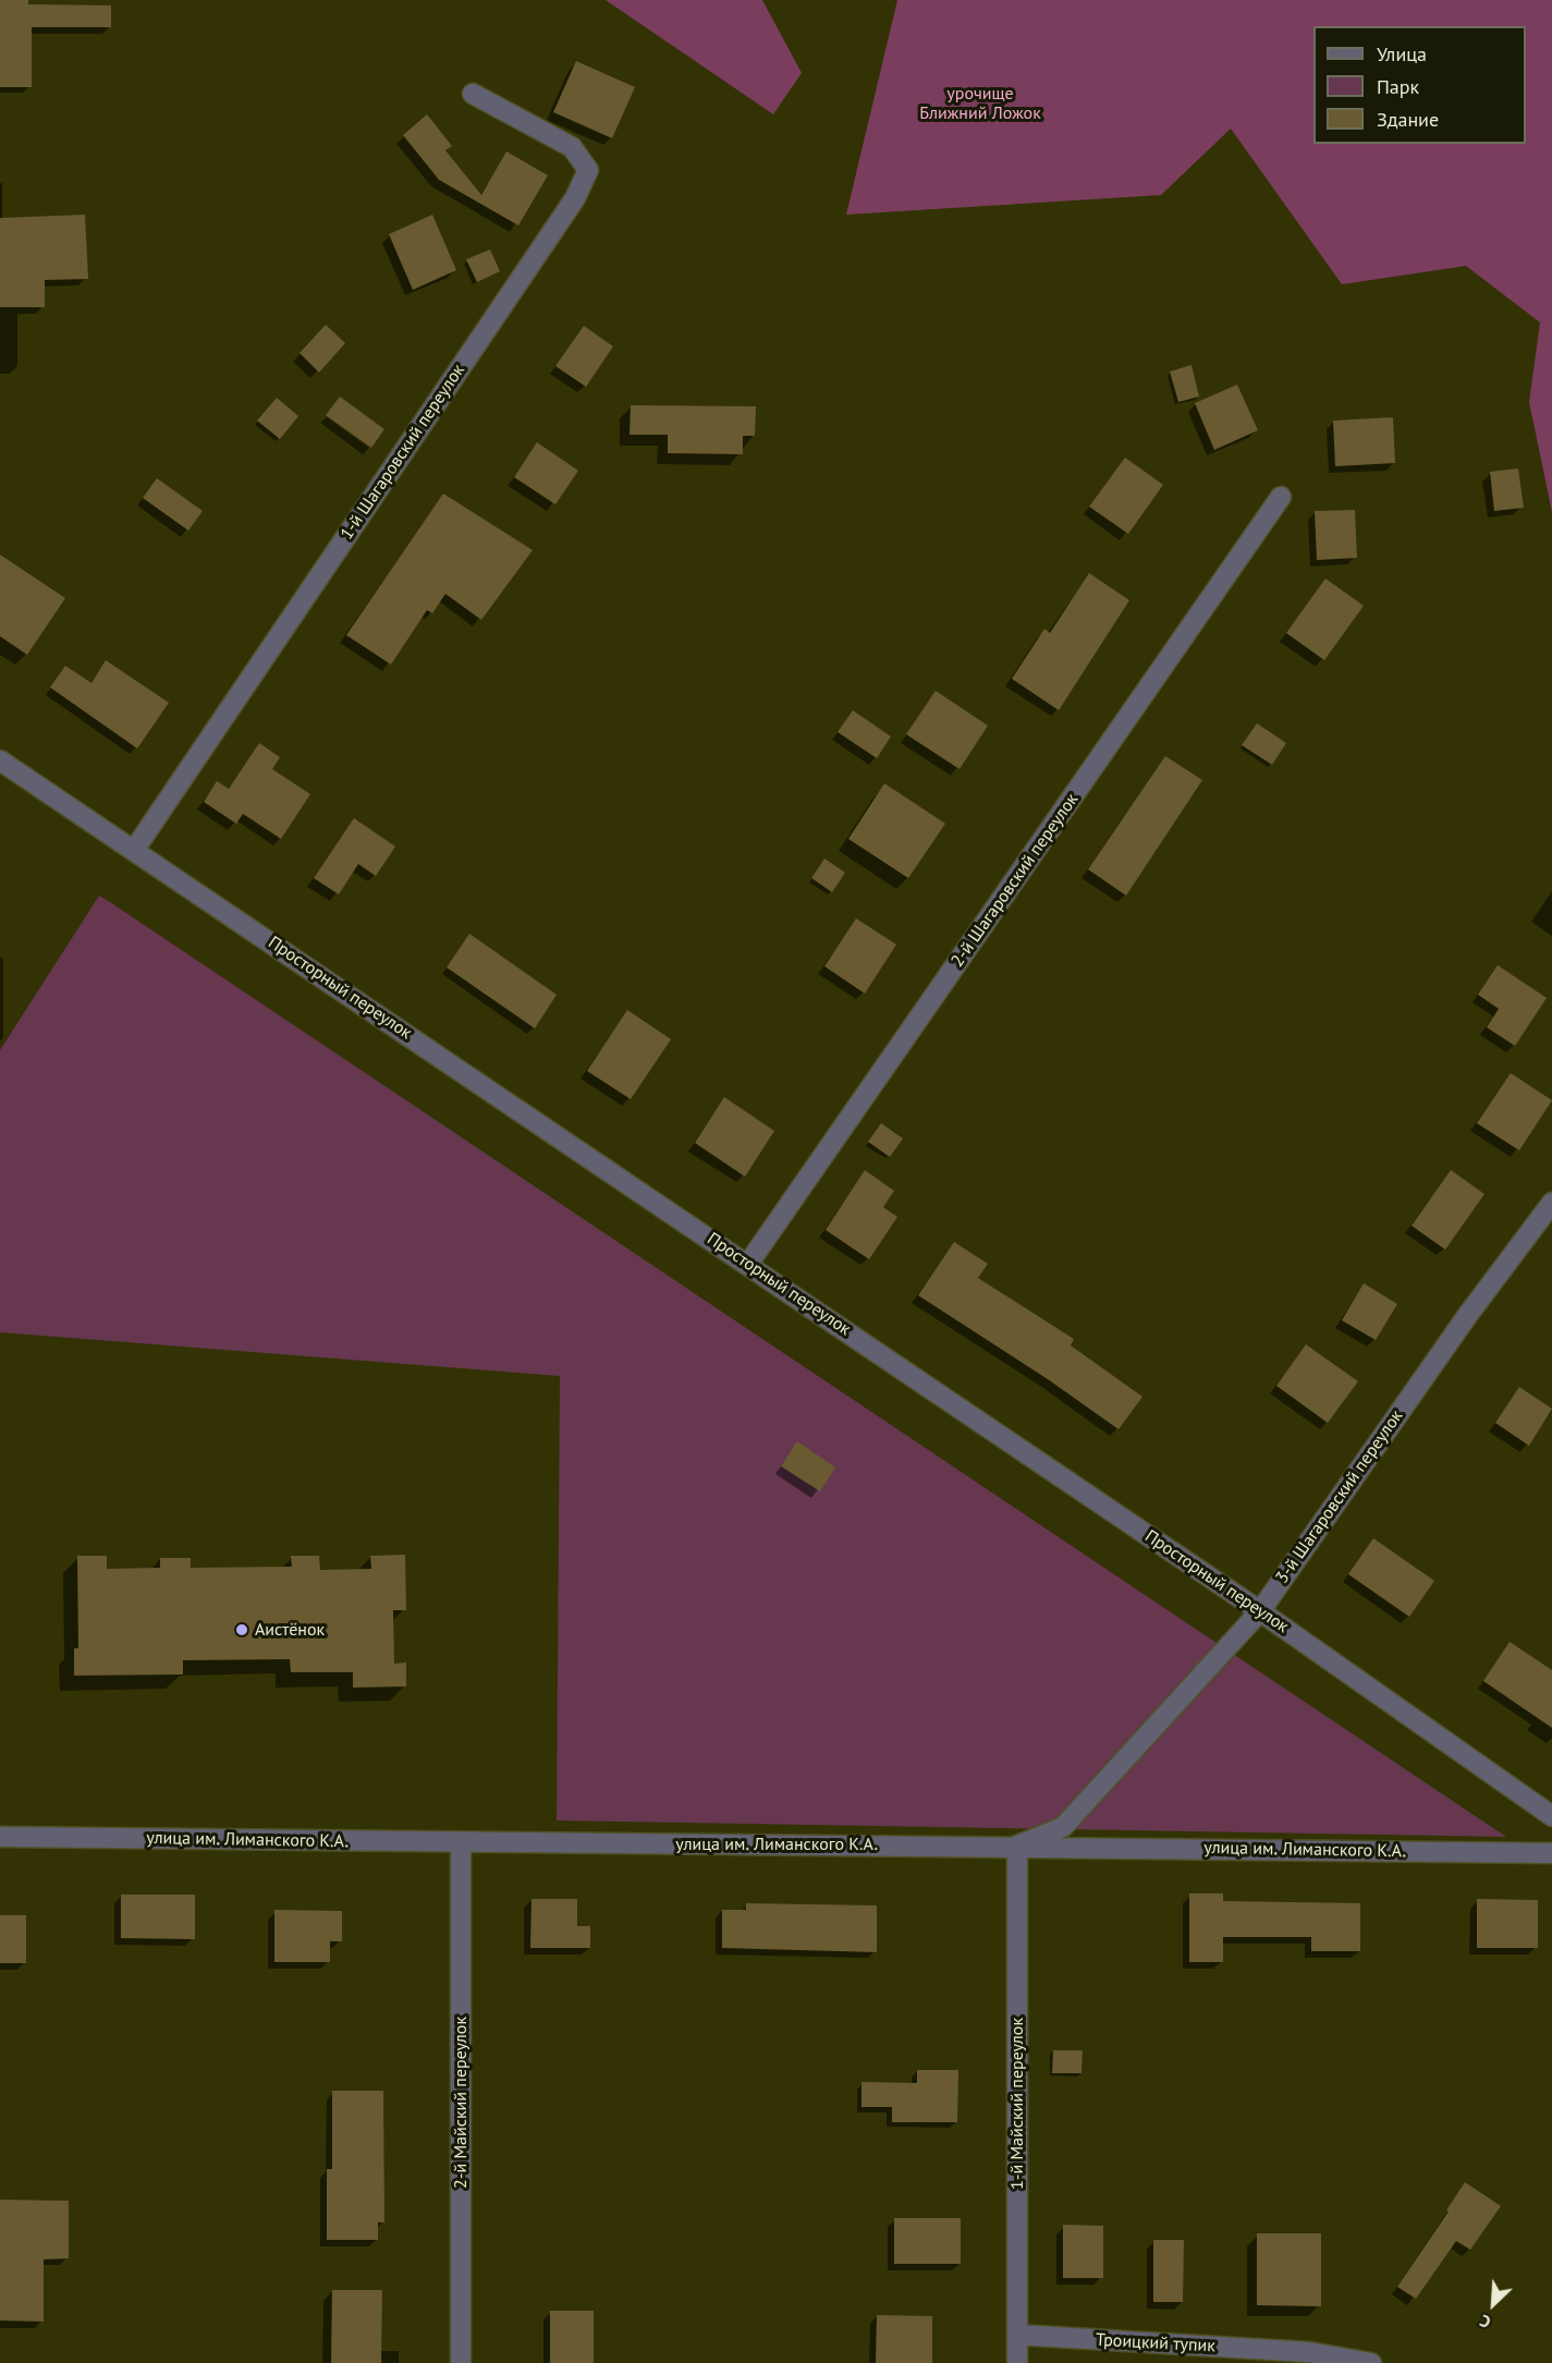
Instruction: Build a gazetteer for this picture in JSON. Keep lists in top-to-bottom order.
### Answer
{
  "streets": {
    "street": [
      "1-й Шагаровский переулок",
      "2-й Шагаровский переулок",
      "Просторный переулок",
      "3-й Шагаровский переулок",
      "улица им. Лиманского К.А.",
      "2-й Майский переулок",
      "1-й Майский переулок",
      "Троицкий тупик"
    ]
  },
  "crossings": [
    ["1-й Шагаровский переулок", "Просторный переулок"],
    ["2-й Шагаровский переулок", "Просторный переулок"],
    ["Просторный переулок", "3-й Шагаровский переулок"],
    ["3-й Шагаровский переулок", "улица им. Лиманского К.А."],
    ["3-й Шагаровский переулок", "1-й Майский переулок"],
    ["улица им. Лиманского К.А.", "2-й Майский переулок"],
    ["улица им. Лиманского К.А.", "1-й Майский переулок"],
    ["1-й Майский переулок", "Троицкий тупик"]
  ],
  "parks": ["урочище Ближний Ложок"],
  "places": ["Аистёнок"],
  "legend": ["Улица", "Парк", "Здание"],
  "north": "bottom left"
}
